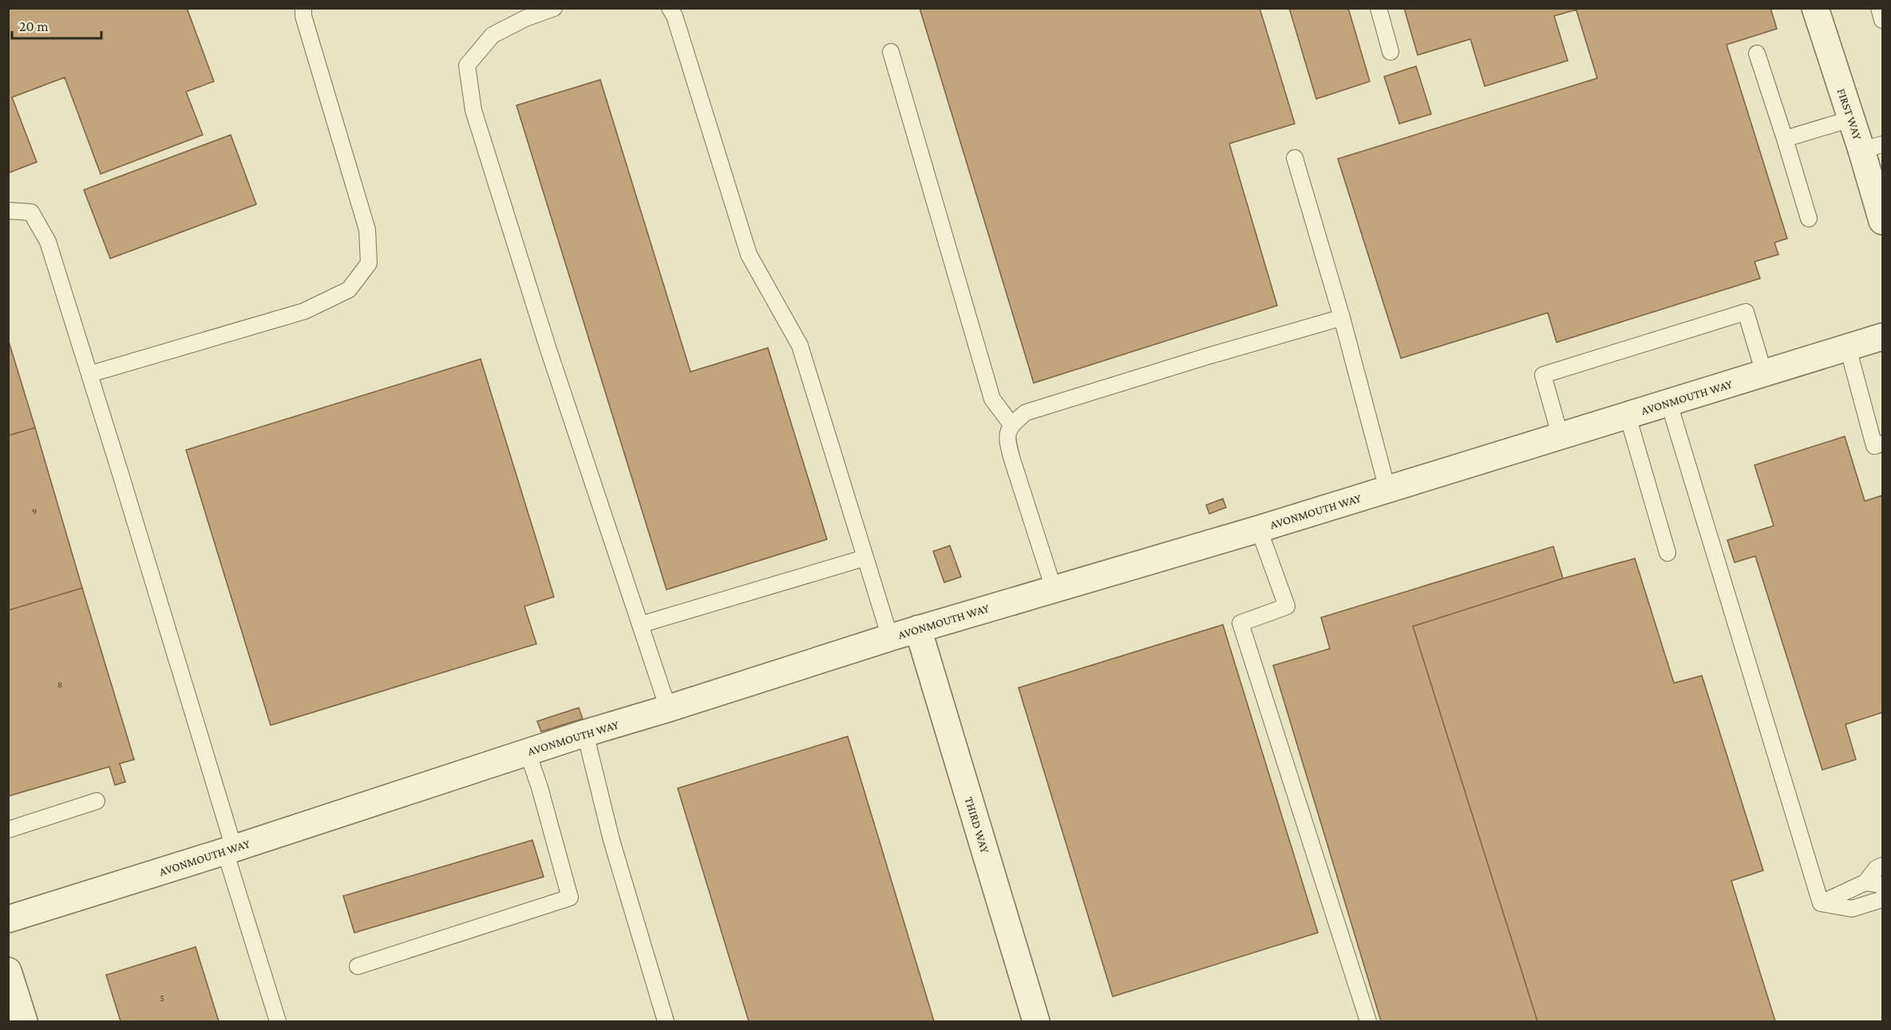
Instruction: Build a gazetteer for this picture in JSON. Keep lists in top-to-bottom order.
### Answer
{
  "streets": {
    "street": ["FIRST WAY", "AVONMOUTH WAY", "THIRD WAY"]
  },
  "crossings": [
    ["AVONMOUTH WAY", "THIRD WAY"]
  ],
  "house_numbers": ["9", "8", "5"],
  "scale_bar": "20 m"
}
